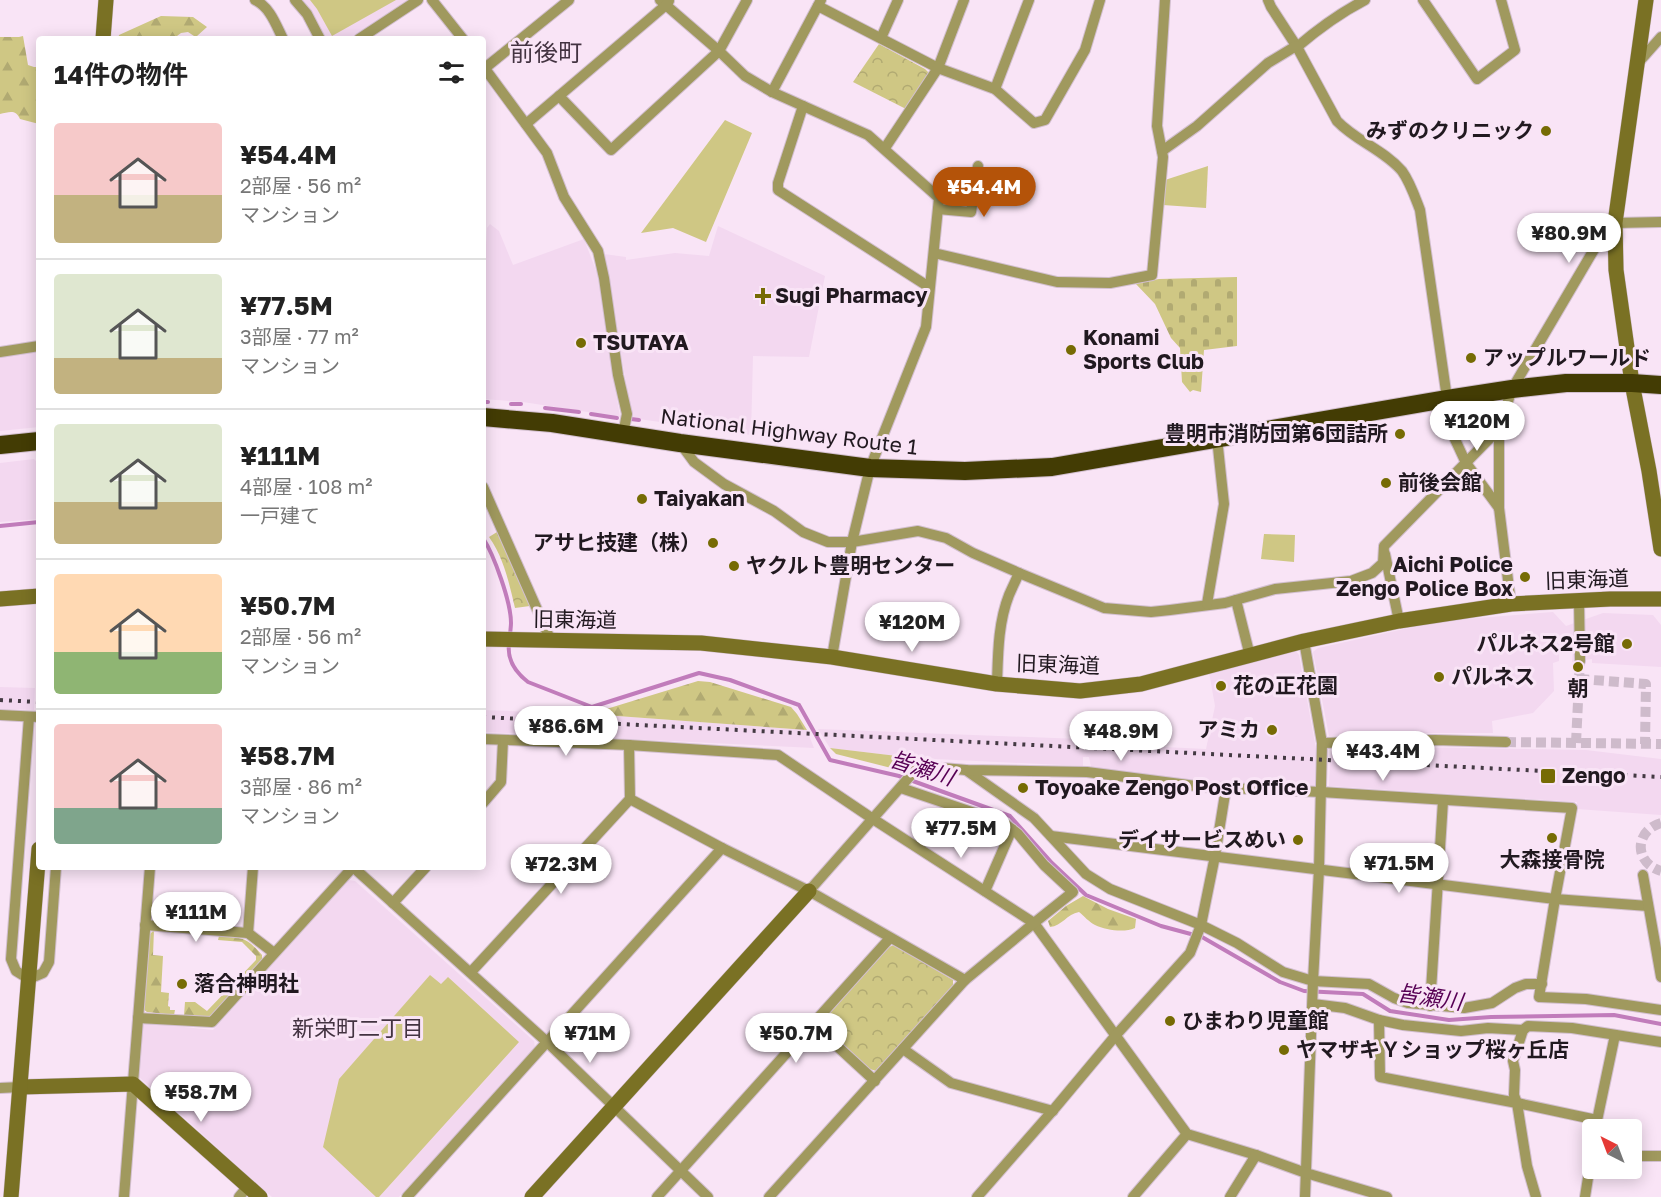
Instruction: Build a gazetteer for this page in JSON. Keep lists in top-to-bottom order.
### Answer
{
  "streets": {
    "highway": ["National Highway Route 1"],
    "street": ["旧東海道"]
  },
  "districts": ["前後町", "新栄町二丁目"],
  "water": ["皆瀬川"],
  "places": {
    "other": [
      "みずのクリニック",
      "TSUTAYA",
      "Konami Sports Club",
      "アップルワールド",
      "豊明市消防団第6団詰所",
      "前後会館",
      "Taiyakan",
      "アサヒ技建（株）",
      "ヤクルト豊明センター",
      "Aichi Police Zengo Police Box",
      "パルネス2号館",
      "朝",
      "パルネス",
      "花の正花園",
      "アミカ",
      "Toyoake Zengo Post Office",
      "大森接骨院",
      "デイサービスめい",
      "落合神明社",
      "ひまわり児童館",
      "ヤマザキＹショップ桜ヶ丘店"
    ],
    "health": ["Sugi Pharmacy"],
    "transit": ["Zengo"]
  },
  "north": "top left",
  "page": {
    "heading": "14件の物件",
    "list": [
      {
        "name": "¥54.4M",
        "note": "2部屋 · 56 m² · マンション"
      },
      {
        "name": "¥77.5M",
        "note": "3部屋 · 77 m² · マンション"
      },
      {
        "name": "¥111M",
        "note": "4部屋 · 108 m² · 一戸建て"
      },
      {
        "name": "¥50.7M",
        "note": "2部屋 · 56 m² · マンション"
      },
      {
        "name": "¥58.7M",
        "note": "3部屋 · 86 m² · マンション"
      }
    ],
    "price": [
      "¥54.4M",
      "¥80.9M",
      "¥120M",
      "¥120M",
      "¥86.6M",
      "¥48.9M",
      "¥43.4M",
      "¥77.5M",
      "¥71.5M",
      "¥72.3M",
      "¥111M",
      "¥71M",
      "¥50.7M",
      "¥58.7M"
    ]
  }
}
